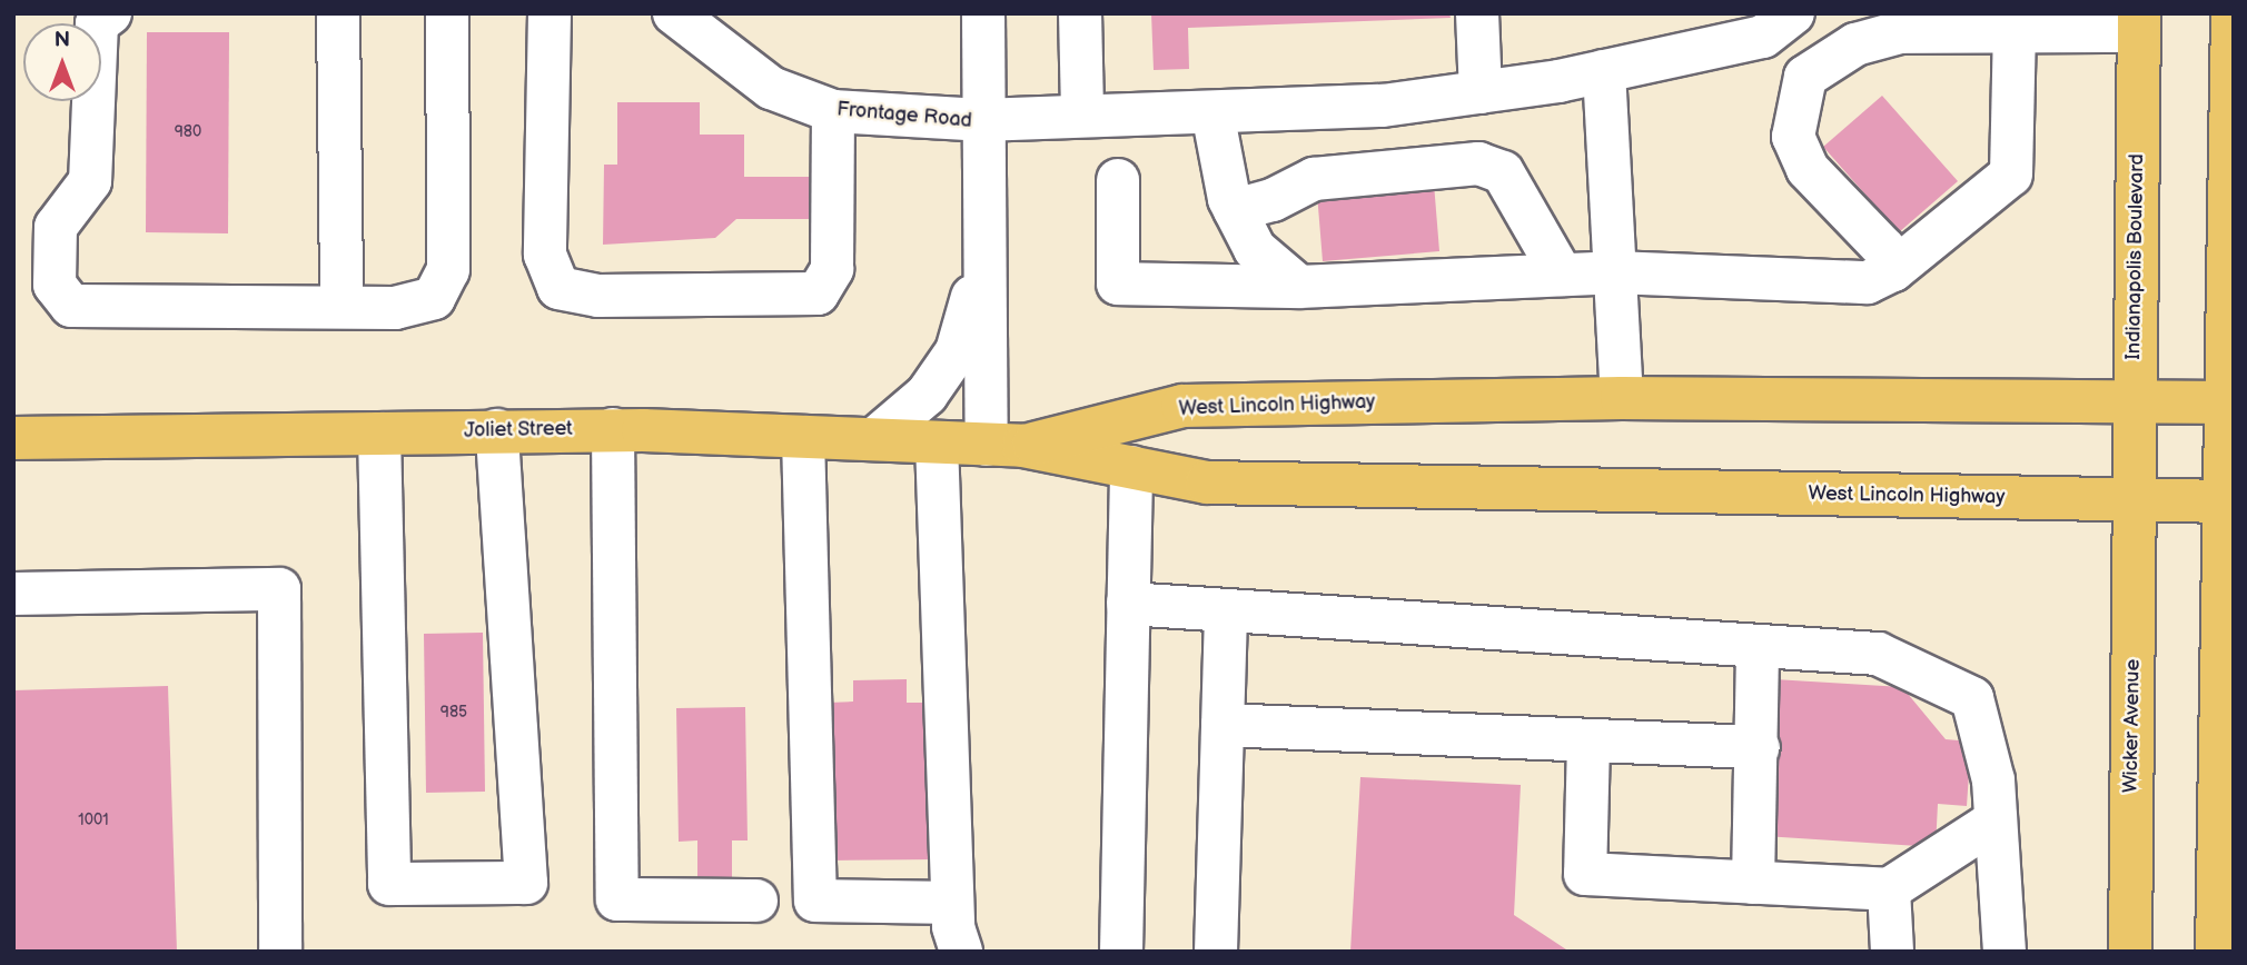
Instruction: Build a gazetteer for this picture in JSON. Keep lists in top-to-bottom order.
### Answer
{
  "streets": {
    "main road": [
      "Indianapolis Boulevard",
      "West Lincoln Highway",
      "Joliet Street",
      "Wicker Avenue"
    ],
    "street": ["Frontage Road"]
  },
  "crossings": [
    ["Frontage Road", "West Lincoln Highway"],
    ["Frontage Road", "Joliet Street"],
    ["Indianapolis Boulevard", "West Lincoln Highway"],
    ["Indianapolis Boulevard", "Wicker Avenue"],
    ["West Lincoln Highway", "Joliet Street"],
    ["West Lincoln Highway", "Wicker Avenue"]
  ],
  "house_numbers": ["980", "985", "1001"],
  "north": "top"
}
